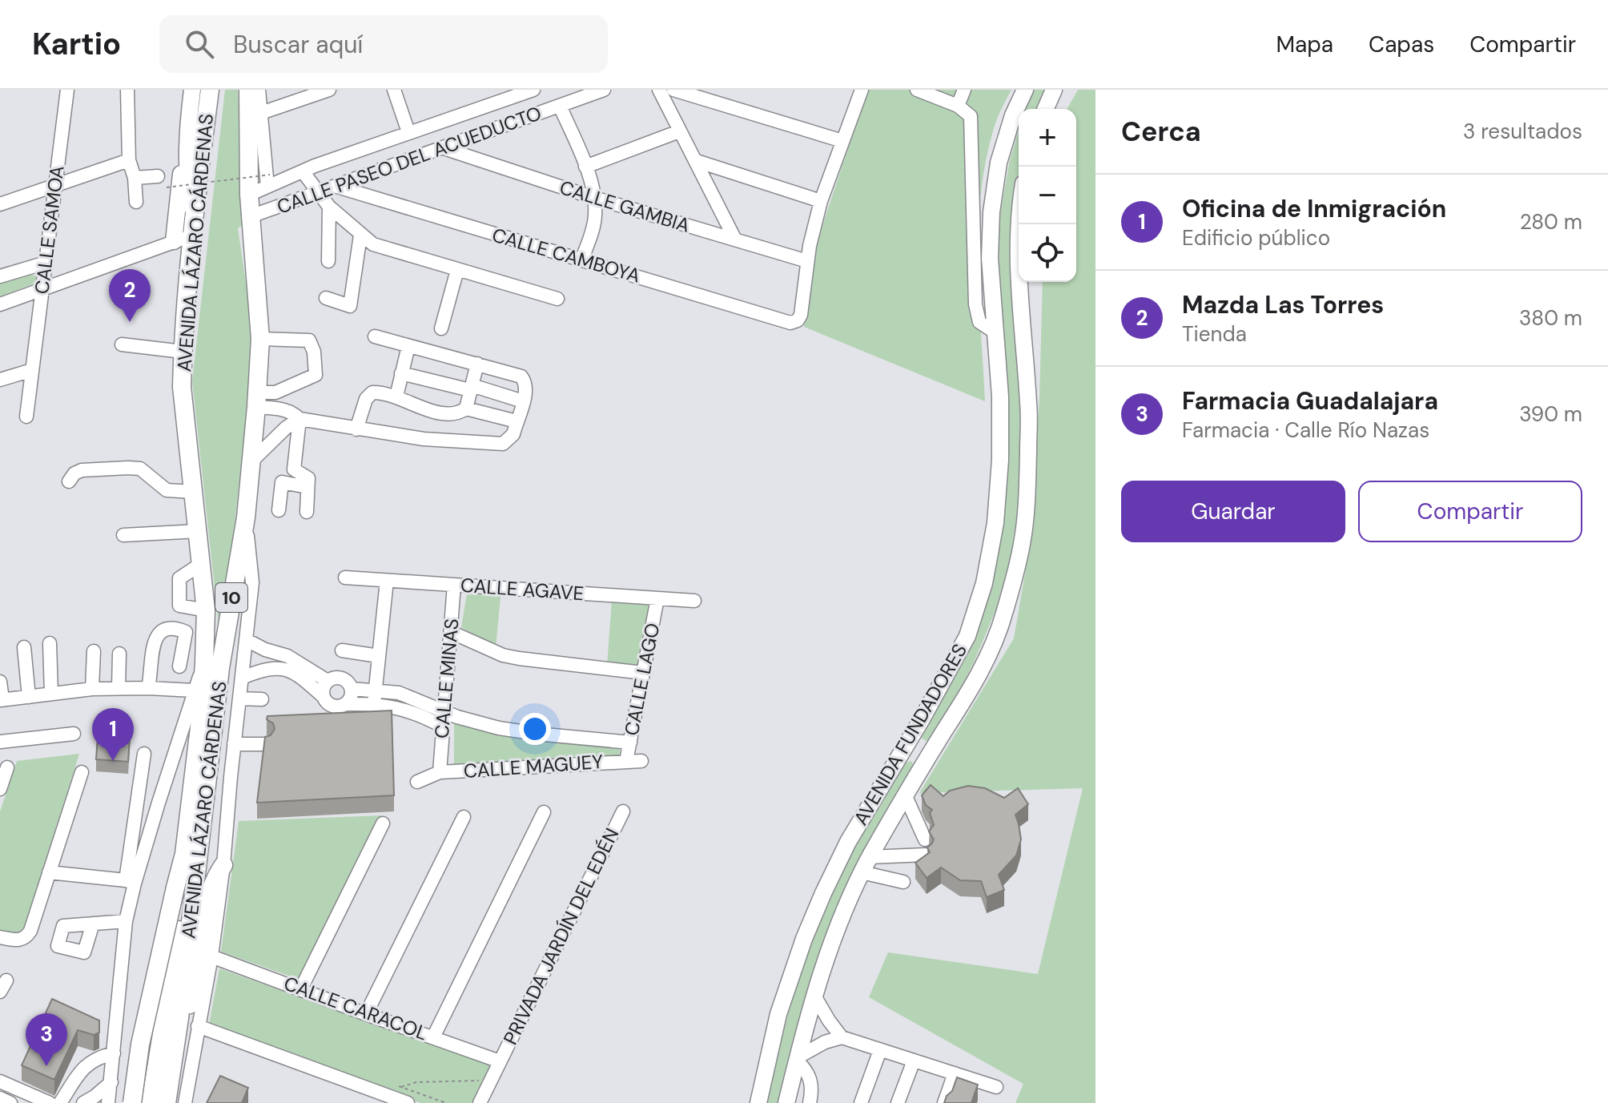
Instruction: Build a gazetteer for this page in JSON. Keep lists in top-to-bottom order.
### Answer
{
  "streets": {
    "highway": ["AVENIDA LÁZARO CÁRDENAS", "10"],
    "main road": ["AVENIDA FUNDADORES"],
    "street": [
      "CALLE PASEO DEL ACUEDUCTO",
      "CALLE GAMBIA",
      "CALLE SAMOA",
      "CALLE CAMBOYA",
      "CALLE AGAVE",
      "CALLE MINAS",
      "CALLE LAGO",
      "CALLE MAGUEY",
      "PRIVADA JARDÍN DEL EDÉN",
      "CALLE CARACOL"
    ]
  },
  "crossings": [
    ["CALLE PASEO DEL ACUEDUCTO", "CALLE GAMBIA"],
    ["CALLE PASEO DEL ACUEDUCTO", "AVENIDA LÁZARO CÁRDENAS"],
    ["CALLE PASEO DEL ACUEDUCTO", "CALLE CAMBOYA"],
    ["CALLE GAMBIA", "CALLE CAMBOYA"],
    ["AVENIDA LÁZARO CÁRDENAS", "CALLE CARACOL"],
    ["CALLE AGAVE", "CALLE MINAS"],
    ["CALLE AGAVE", "CALLE LAGO"],
    ["CALLE MINAS", "CALLE MAGUEY"],
    ["CALLE LAGO", "CALLE MAGUEY"],
    ["PRIVADA JARDÍN DEL EDÉN", "CALLE CARACOL"]
  ],
  "page": {
    "header": "Kartio",
    "search": "Buscar aquí",
    "nav": ["Mapa", "Capas", "Compartir"],
    "heading": ["Cerca", "3 resultados"],
    "map_buttons": ["+", "−"],
    "list": [
      {
        "mark": "1",
        "name": "Oficina de Inmigración",
        "note": "Edificio público",
        "value": "280 m"
      },
      {
        "mark": "2",
        "name": "Mazda Las Torres",
        "note": "Tienda",
        "value": "380 m"
      },
      {
        "mark": "3",
        "name": "Farmacia Guadalajara",
        "note": "Farmacia · Calle Río Nazas",
        "value": "390 m"
      }
    ],
    "pins": ["2", "1", "3"],
    "buttons": ["Guardar", "Compartir"]
  }
}
